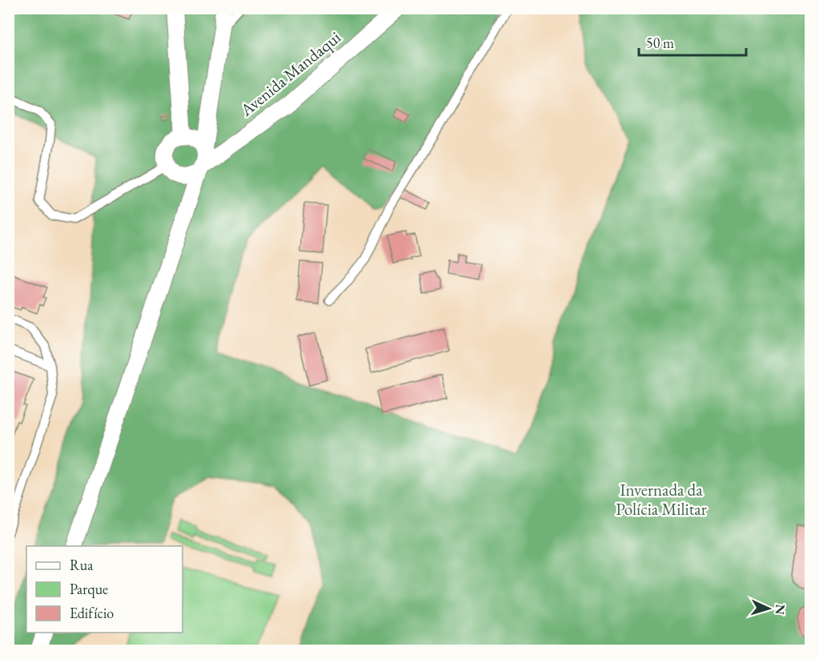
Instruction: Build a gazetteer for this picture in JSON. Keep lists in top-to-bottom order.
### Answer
{
  "streets": {
    "street": ["Avenida Mandaqui"]
  },
  "parks": ["Invernada da Polícia Militar"],
  "legend": ["Rua", "Parque", "Edifício"],
  "scale_bar": "50 m",
  "north": "right"
}
